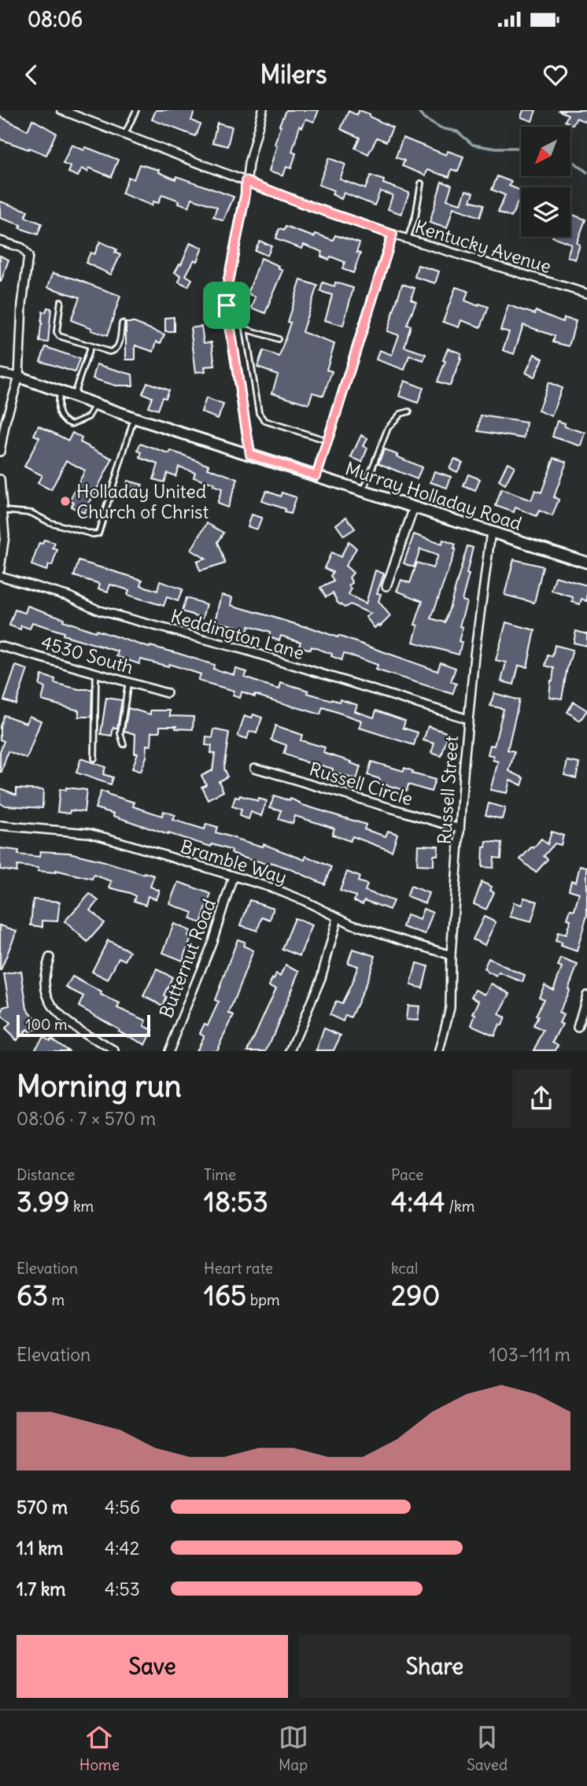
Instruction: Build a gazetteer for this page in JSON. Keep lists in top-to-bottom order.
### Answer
{
  "streets": {
    "street": [
      "Kentucky Avenue",
      "Murray Holladay Road",
      "Keddington Lane",
      "4530 South",
      "Russell Circle",
      "Russell Street",
      "Bramble Way",
      "Butternut Road"
    ]
  },
  "crossings": [
    ["Murray Holladay Road", "Russell Street"],
    ["Keddington Lane", "Russell Street"],
    ["Russell Circle", "Russell Street"],
    ["Russell Street", "Bramble Way"],
    ["Bramble Way", "Butternut Road"]
  ],
  "places": ["Holladay United Church of Christ"],
  "scale_bar": "100 m",
  "north": "bottom left",
  "page": {
    "status": "08:06",
    "header": "Milers",
    "scale": "100 m",
    "heading": ["Morning run", "08:06 · 7 × 570 m"],
    "stats": [
      ["Distance", "3.99 km"],
      ["Time", "18:53"],
      ["Pace", "4:44 /km"],
      ["Elevation", "63 m"],
      ["Heart rate", "165 bpm"],
      ["kcal", "290"]
    ],
    "chart": ["Elevation", "103–111 m"],
    "list": [
      {
        "name": "570 m",
        "note": "4:56"
      },
      {
        "name": "1.1 km",
        "note": "4:42"
      },
      {
        "name": "1.7 km",
        "note": "4:53"
      }
    ],
    "buttons": ["Save", "Share"],
    "tabs": ["Home", "Map", "Saved"]
  }
}
